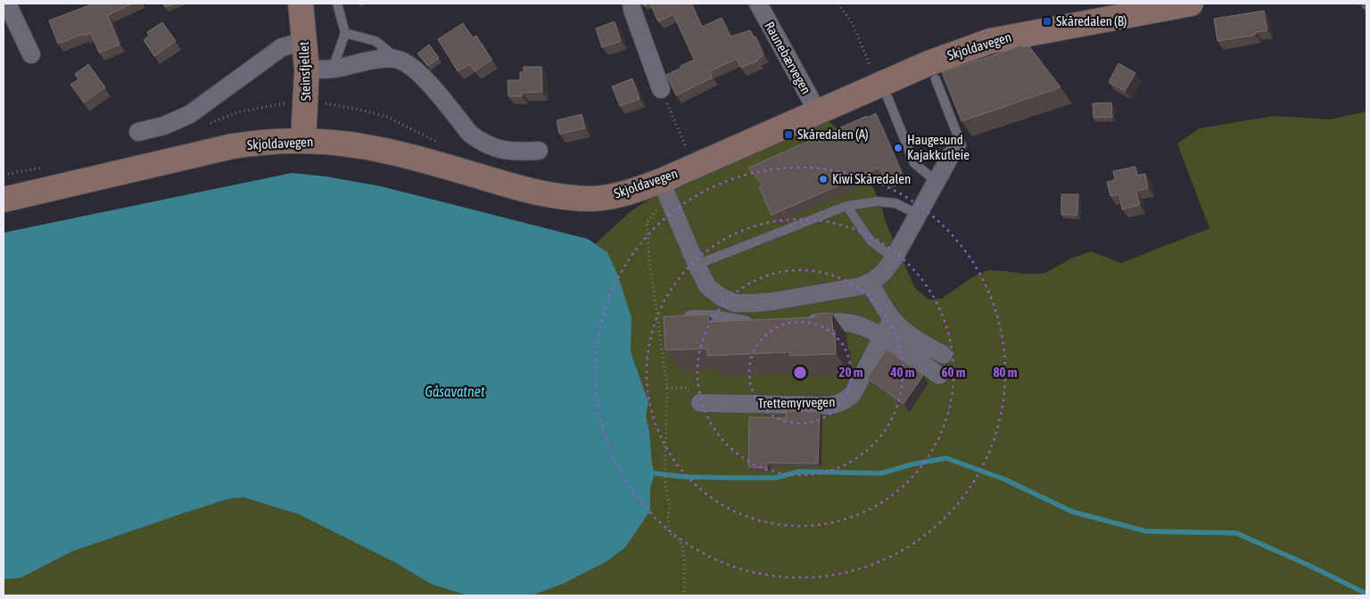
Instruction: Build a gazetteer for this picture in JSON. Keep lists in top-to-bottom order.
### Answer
{
  "streets": {
    "main road": ["Skjoldavegen", "Steinsfjellet"],
    "street": ["Raunebærvegen", "Trettemyrvegen"]
  },
  "crossings": [
    ["Skjoldavegen", "Raunebærvegen"],
    ["Skjoldavegen", "Steinsfjellet"]
  ],
  "water": ["Gåsavatnet"],
  "places": {
    "transit": ["Skåredalen (B)", "Skåredalen (A)"],
    "other": ["Haugesund Kajakkutleie", "Kiwi Skåredalen"]
  },
  "rings": [
    "20 m",
    "40 m",
    "60 m",
    "80 m"
  ]
}
